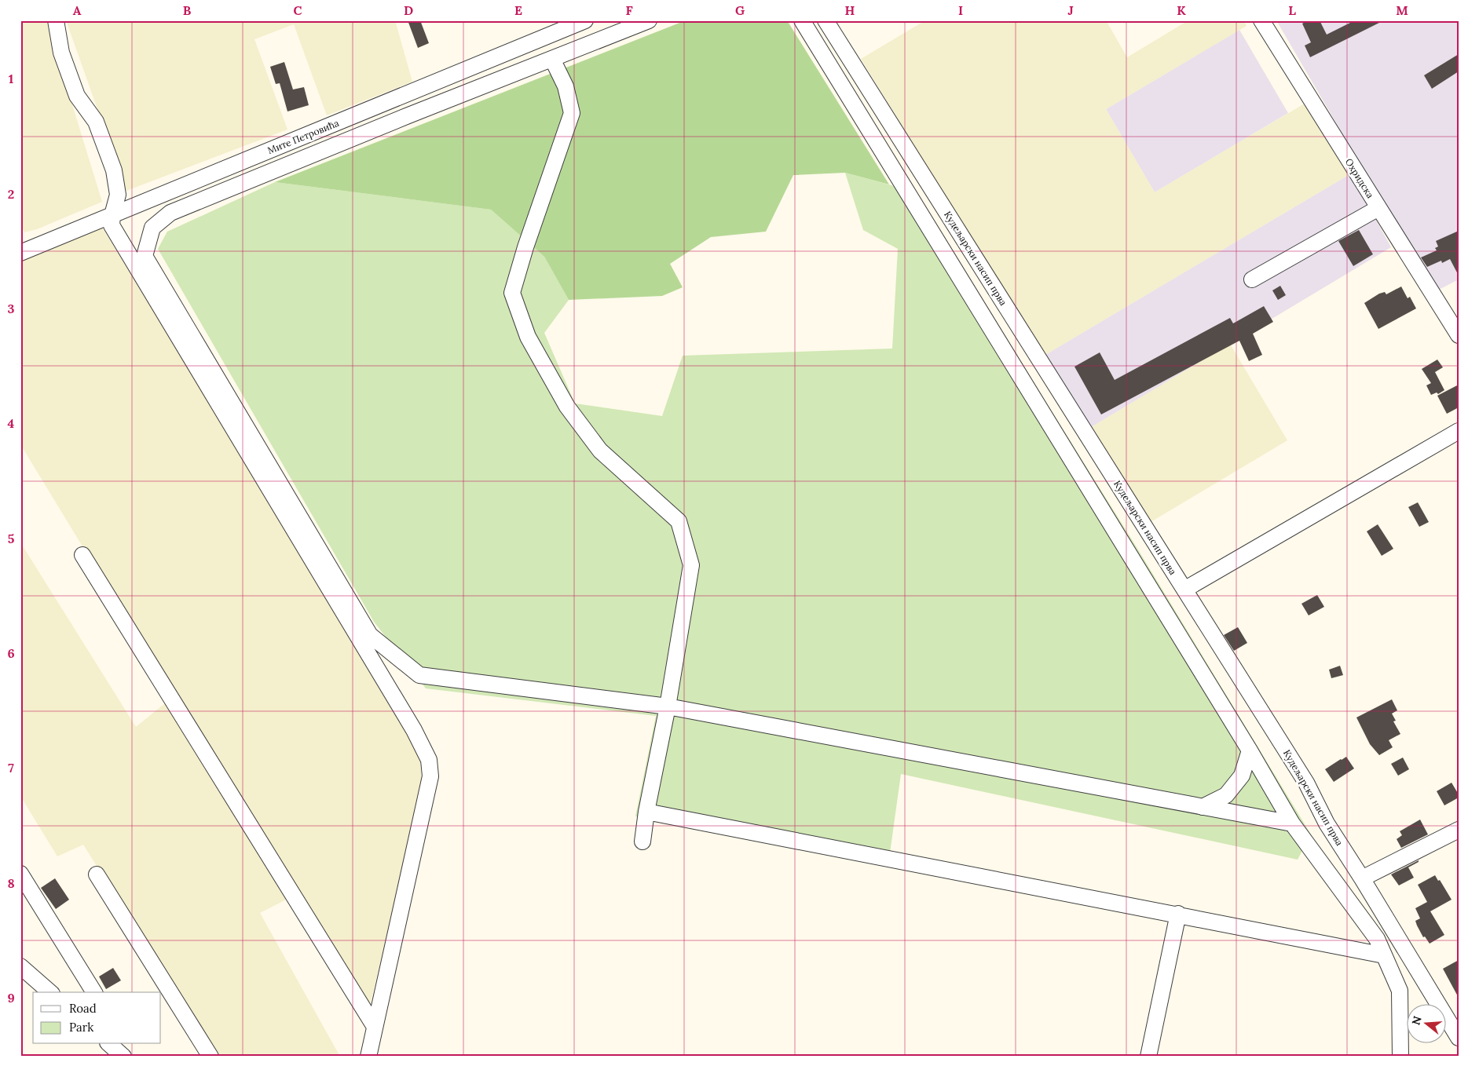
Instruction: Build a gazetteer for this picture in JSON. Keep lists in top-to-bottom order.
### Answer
{
  "streets": {
    "street": ["Мите Петровића", "Охридска", "Кудељарски насип прва"]
  },
  "legend": ["Road", "Park"],
  "north": "left",
  "grid": {
    "columns": [
      "A",
      "B",
      "C",
      "D",
      "E",
      "F",
      "G",
      "H",
      "I",
      "J",
      "K",
      "L",
      "M"
    ],
    "rows": [
      "1",
      "2",
      "3",
      "4",
      "5",
      "6",
      "7",
      "8",
      "9"
    ]
  }
}
